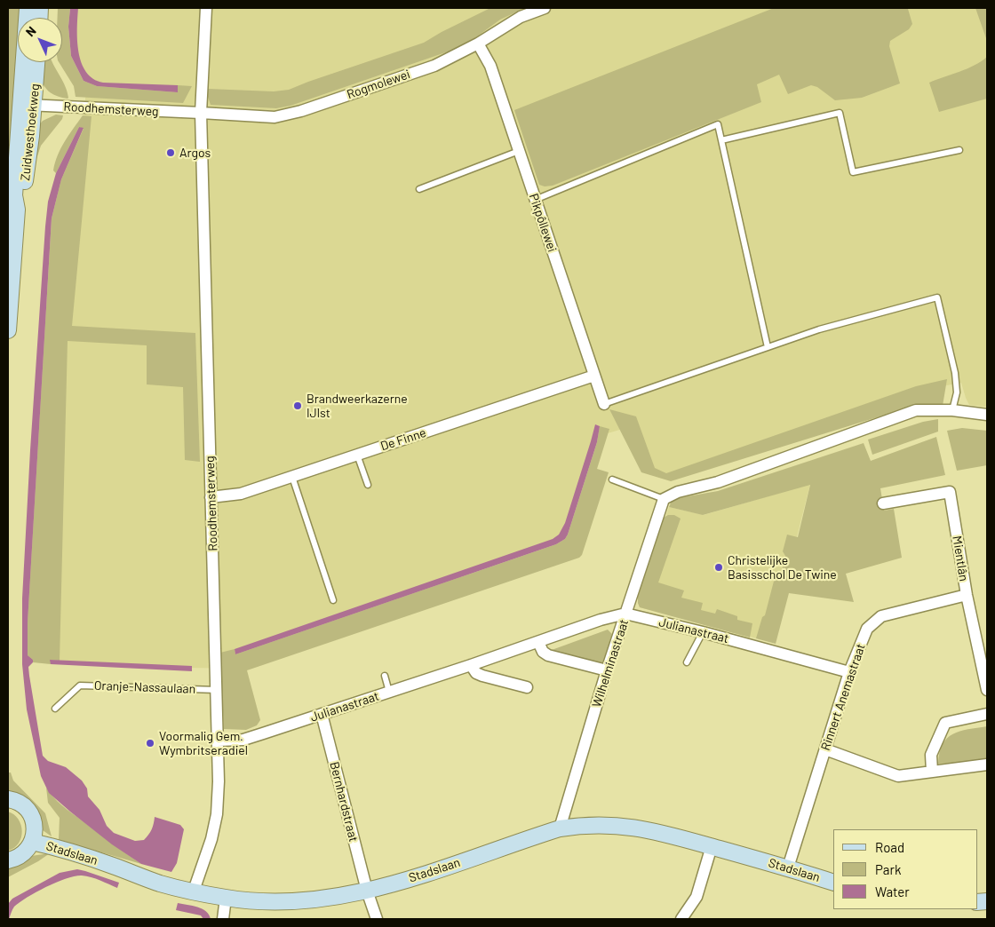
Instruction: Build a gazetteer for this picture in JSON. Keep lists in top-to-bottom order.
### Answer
{
  "streets": {
    "street": [
      "Rogmolewei",
      "Roodhemsterweg",
      "Zuidwesthoekweg",
      "Pikpôllewei",
      "De Finne",
      "Mientlân",
      "Julianastraat",
      "Wilhelminastraat",
      "Rinnert Anemastraat",
      "Bernhardstraat",
      "Stadslaan"
    ],
    "lane": ["Oranje-Nassaulaan"]
  },
  "crossings": [
    ["Rogmolewei", "Roodhemsterweg"],
    ["Rogmolewei", "Pikpôllewei"],
    ["Roodhemsterweg", "Zuidwesthoekweg"],
    ["Roodhemsterweg", "De Finne"],
    ["Roodhemsterweg", "Julianastraat"],
    ["Roodhemsterweg", "Oranje-Nassaulaan"],
    ["Roodhemsterweg", "Stadslaan"],
    ["Pikpôllewei", "De Finne"],
    ["Mientlân", "Rinnert Anemastraat"],
    ["Julianastraat", "Wilhelminastraat"],
    ["Julianastraat", "Rinnert Anemastraat"],
    ["Julianastraat", "Bernhardstraat"],
    ["Wilhelminastraat", "Stadslaan"],
    ["Rinnert Anemastraat", "Stadslaan"],
    ["Bernhardstraat", "Stadslaan"]
  ],
  "places": [
    "Argos",
    "Brandweerkazerne IJlst",
    "Christelijke Basisschol De Twine",
    "Voormalig Gem. Wymbritseradiel"
  ],
  "legend": ["Road", "Park", "Water"],
  "north": "top left"
}
